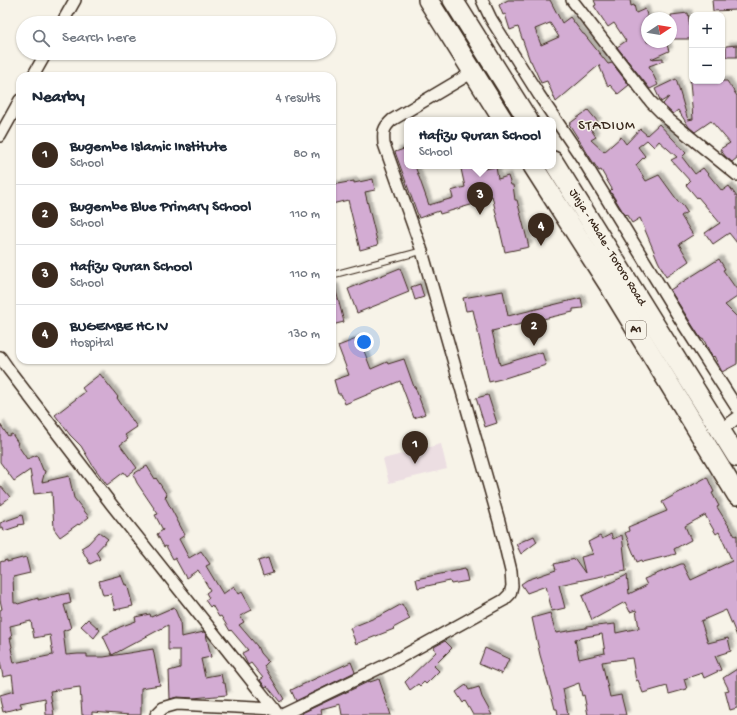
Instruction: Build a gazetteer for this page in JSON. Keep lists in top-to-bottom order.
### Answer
{
  "streets": {
    "highway": ["Jinja - Mbale - Tororo Road", "A1"]
  },
  "districts": ["STADIUM"],
  "north": "right",
  "page": {
    "map_buttons": ["+", "−"],
    "search": "Search here",
    "heading": ["Nearby", "4 results"],
    "popup": ["Hafizu Quran School", "School"],
    "list": [
      {
        "mark": "1",
        "name": "Bugembe Islamic Institute",
        "note": "School",
        "value": "80 m"
      },
      {
        "mark": "2",
        "name": "Bugembe Blue Primary School",
        "note": "School",
        "value": "110 m"
      },
      {
        "mark": "3",
        "name": "Hafizu Quran School",
        "note": "School",
        "value": "110 m"
      },
      {
        "mark": "4",
        "name": "BUGEMBE HC IV",
        "note": "Hospital",
        "value": "130 m"
      }
    ],
    "pins": [
      "3",
      "4",
      "2",
      "1"
    ]
  }
}
